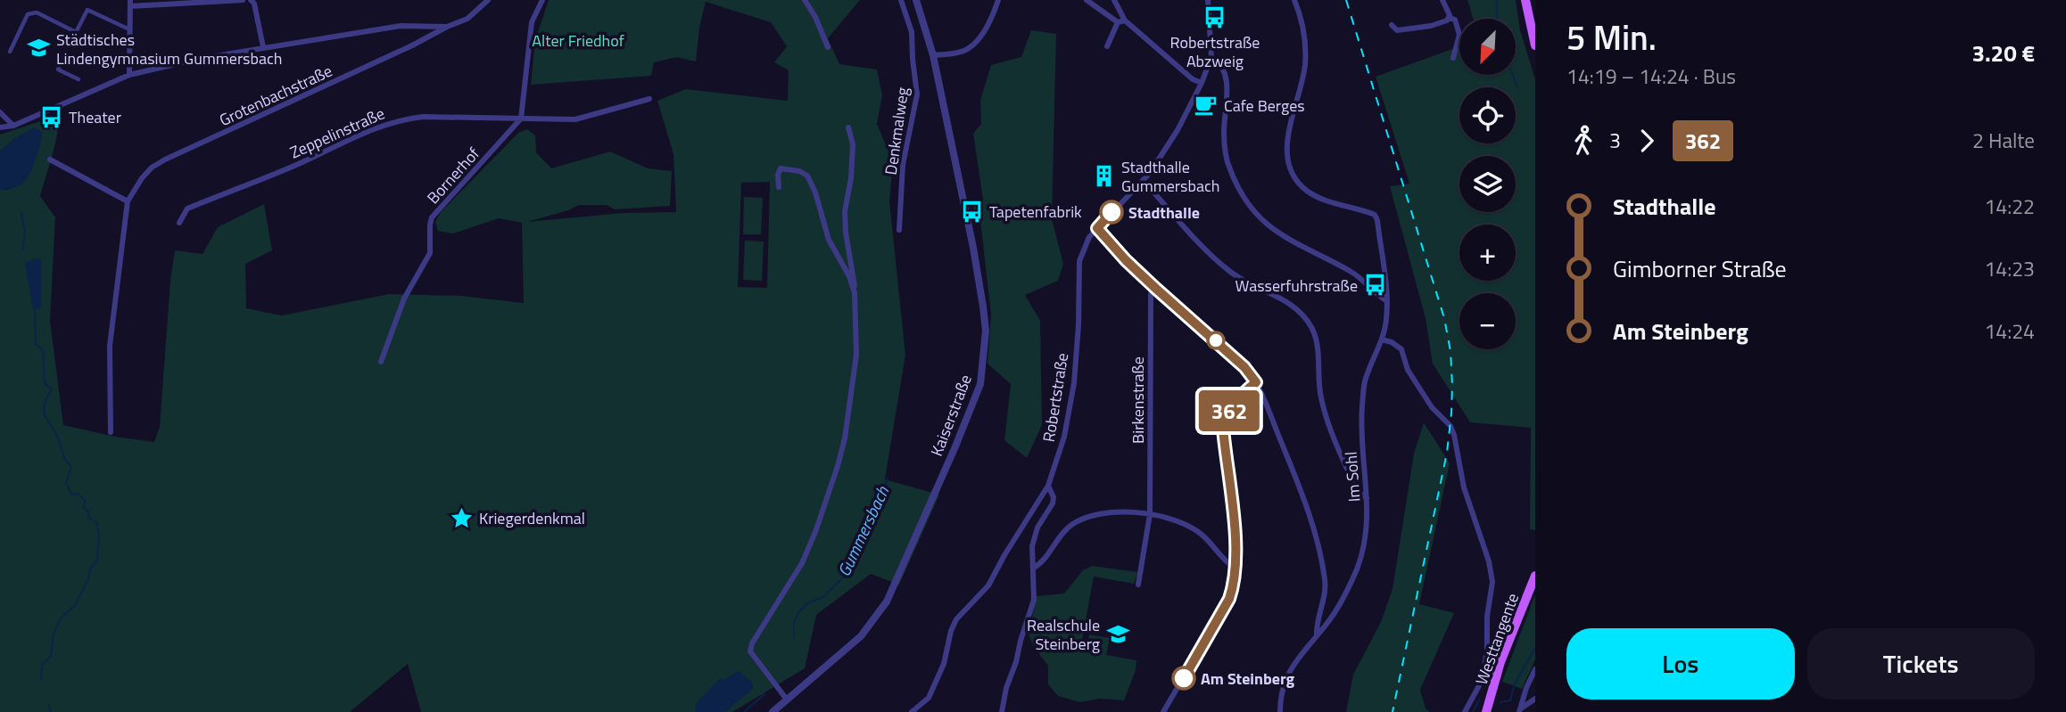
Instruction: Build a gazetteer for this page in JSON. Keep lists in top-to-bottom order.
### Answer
{
  "streets": {
    "main road": ["Westtangente"],
    "street": [
      "Grotenbachstraße",
      "Denkmalweg",
      "Zeppelinstraße",
      "Bornerhof",
      "Robertstraße",
      "Birkenstraße",
      "Kaiserstraße",
      "Im Sohl"
    ]
  },
  "crossings": [
    ["Zeppelinstraße", "Bornerhof"]
  ],
  "water": ["Gummersbach"],
  "parks": ["Alter Friedhof"],
  "places": {
    "bus stop": [
      "Robertstraße Abzweig",
      "Theater",
      "Tapetenfabrik",
      "Wasserfuhrstraße"
    ],
    "school or university": ["Städtisches Lindengymnasium Gummersbach", "Realschule Steinberg"],
    "cafe": ["Cafe Berges"],
    "building": ["Stadthalle Gummersbach"],
    "other": ["Stadthalle", "Am Steinberg"],
    "place": ["Kriegerdenkmal"]
  },
  "lines": ["bus line 362"],
  "north": "bottom left",
  "page": {
    "on_map": "362",
    "heading": ["5 Min.", "14:19 – 14:24 · Bus", "3.20 €"],
    "map_buttons": ["+", "−"],
    "legs": ["3", "362", "2 Halte"],
    "list": [
      {
        "name": "Stadthalle",
        "value": "14:22"
      },
      {
        "name": "Gimborner Straße",
        "value": "14:23"
      },
      {
        "name": "Am Steinberg",
        "value": "14:24"
      }
    ],
    "buttons": ["Los", "Tickets"]
  }
}
